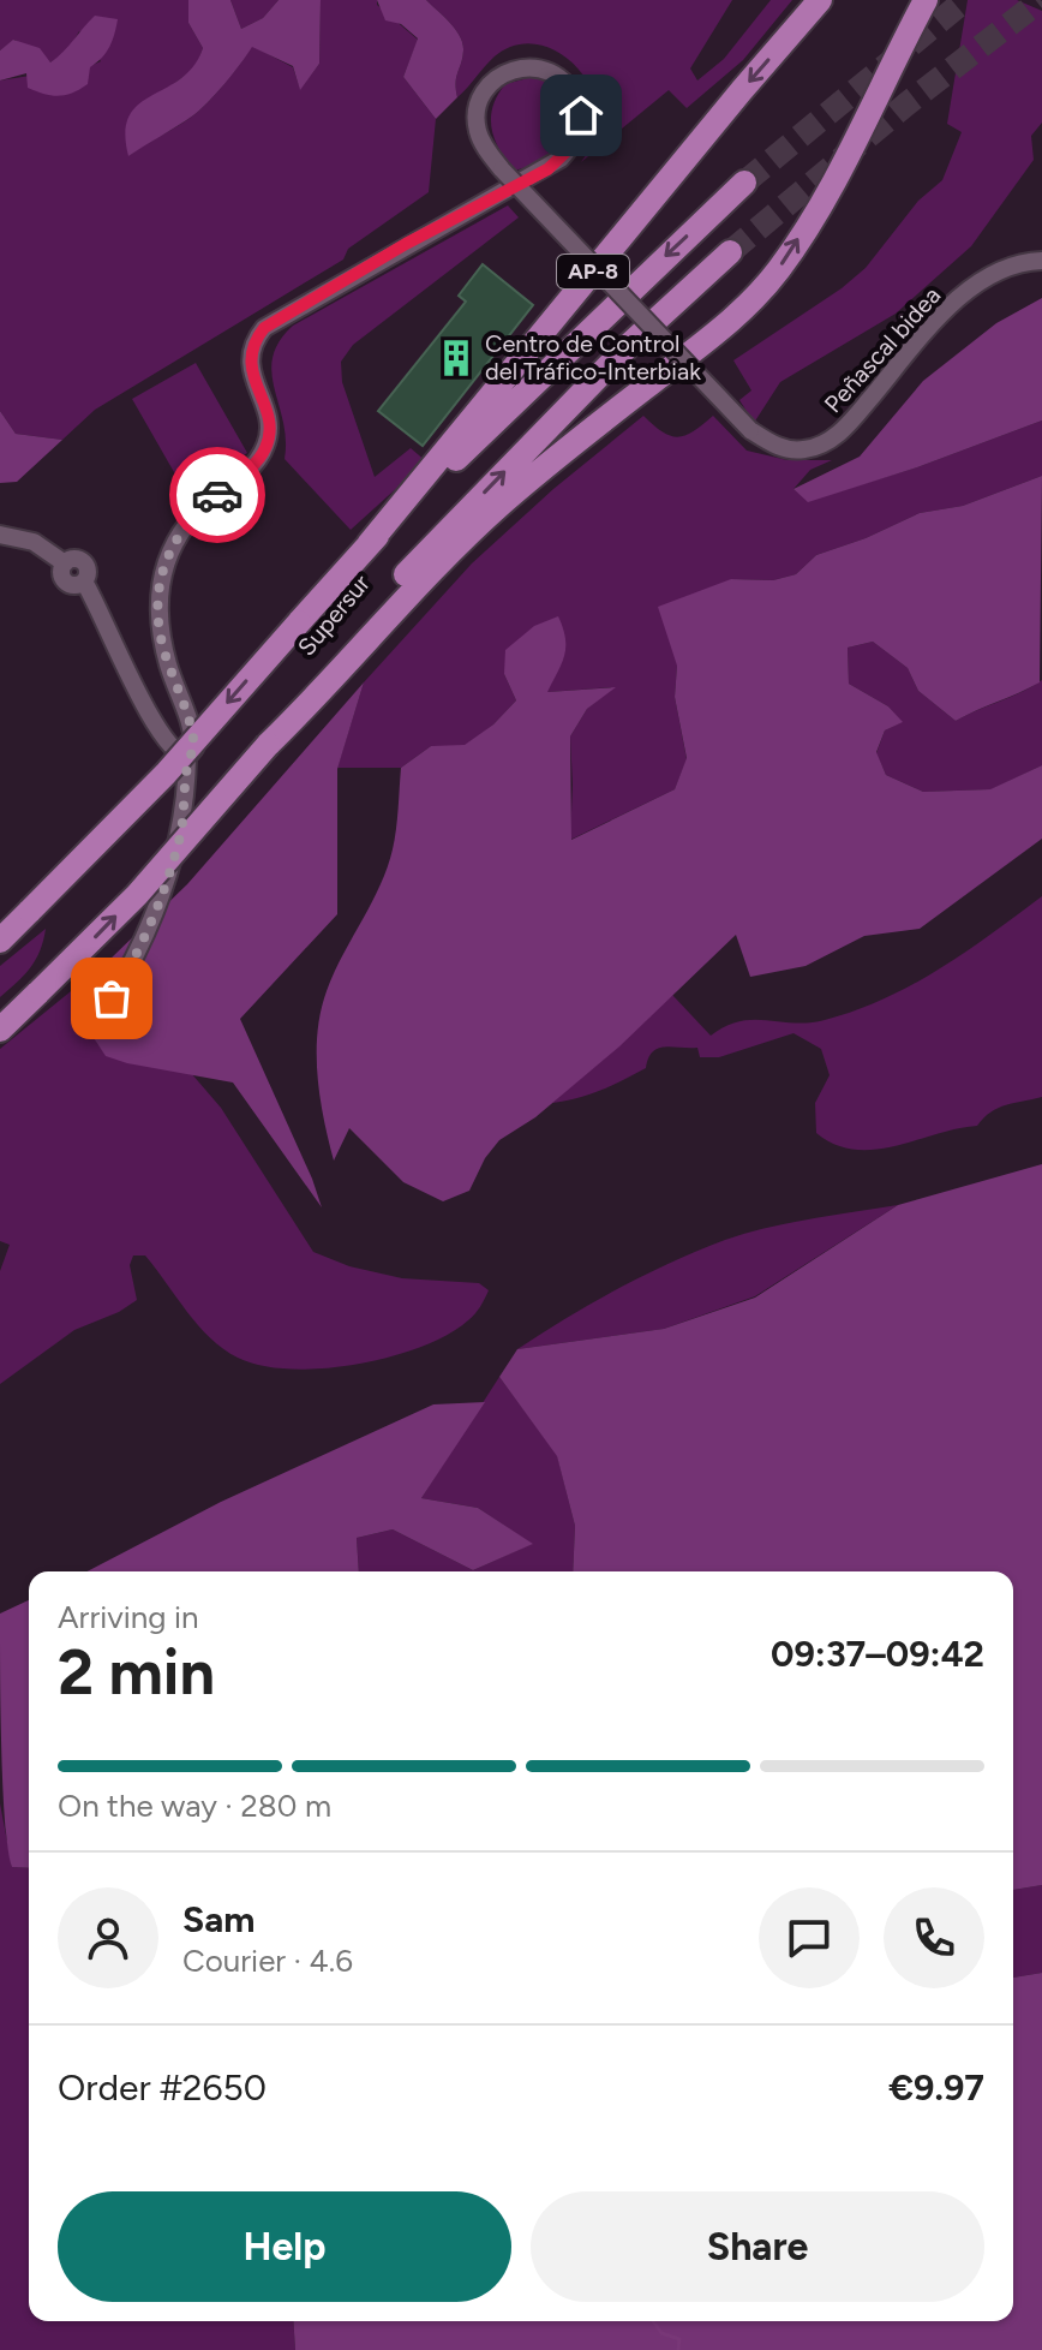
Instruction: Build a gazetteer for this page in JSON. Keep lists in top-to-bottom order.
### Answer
{
  "streets": {
    "highway": ["AP-8", "Supersur"],
    "street": ["Peñascal bidea"]
  },
  "crossings": [
    ["AP-8", "Supersur"]
  ],
  "places": {
    "building": ["Centro de Control del Tráfico-Interbiak"]
  },
  "page": {
    "heading": ["2 min", "Arriving in", "09:37–09:42"],
    "panel": [
      "Sam",
      "Courier · 4.6",
      "Order #2650",
      "€9.97"
    ],
    "bar": "On the way · 280 m",
    "buttons": ["Help", "Share"]
  }
}
